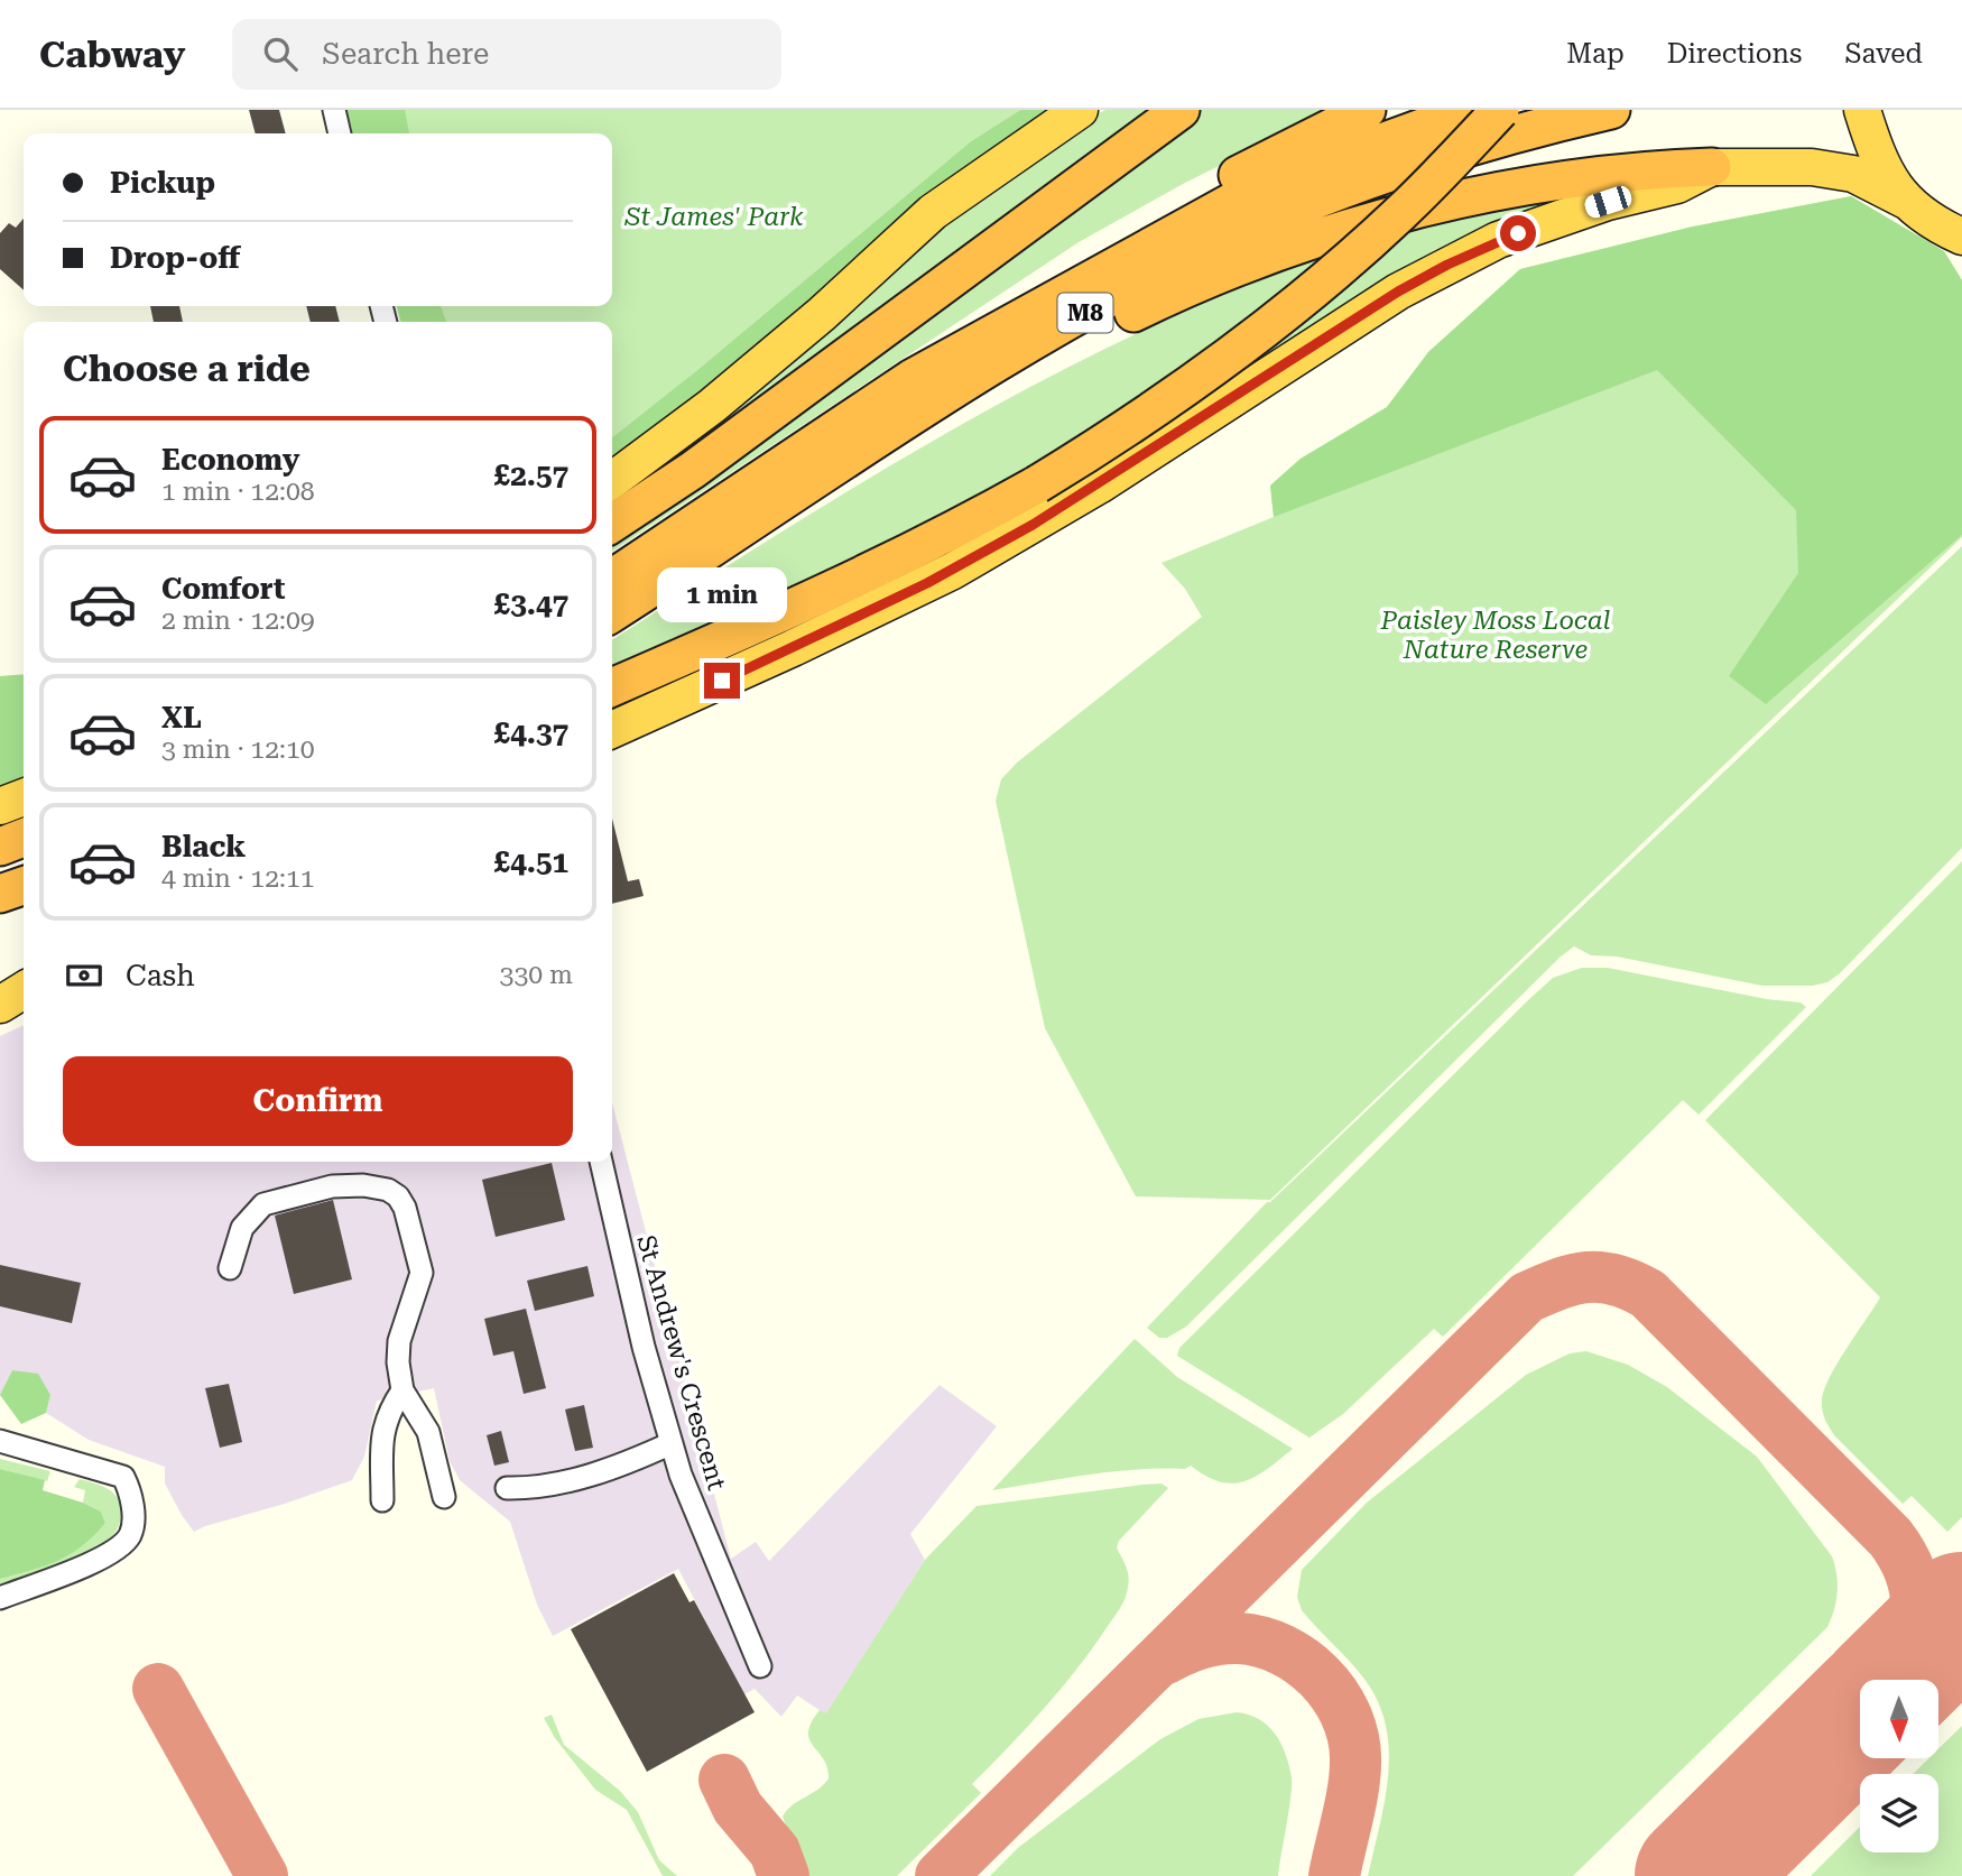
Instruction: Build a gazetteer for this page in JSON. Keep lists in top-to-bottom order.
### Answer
{
  "streets": {
    "highway": ["M8"],
    "street": ["St Andrew's Crescent"]
  },
  "parks": ["St James' Park", "Paisley Moss Local Nature Reserve"],
  "north": "bottom",
  "page": {
    "header": "Cabway",
    "search": "Search here",
    "nav": ["Map", "Directions", "Saved"],
    "banner": ["Pickup", "Drop-off"],
    "heading": "Choose a ride",
    "list": [
      {
        "name": "Economy",
        "note": "1 min · 12:08",
        "value": "£2.57"
      },
      {
        "name": "Comfort",
        "note": "2 min · 12:09",
        "value": "£3.47"
      },
      {
        "name": "XL",
        "note": "3 min · 12:10",
        "value": "£4.37"
      },
      {
        "name": "Black",
        "note": "4 min · 12:11",
        "value": "£4.51"
      }
    ],
    "bubble": "1 min",
    "pay": ["Cash", "330 m"],
    "buttons": "Confirm"
  }
}
